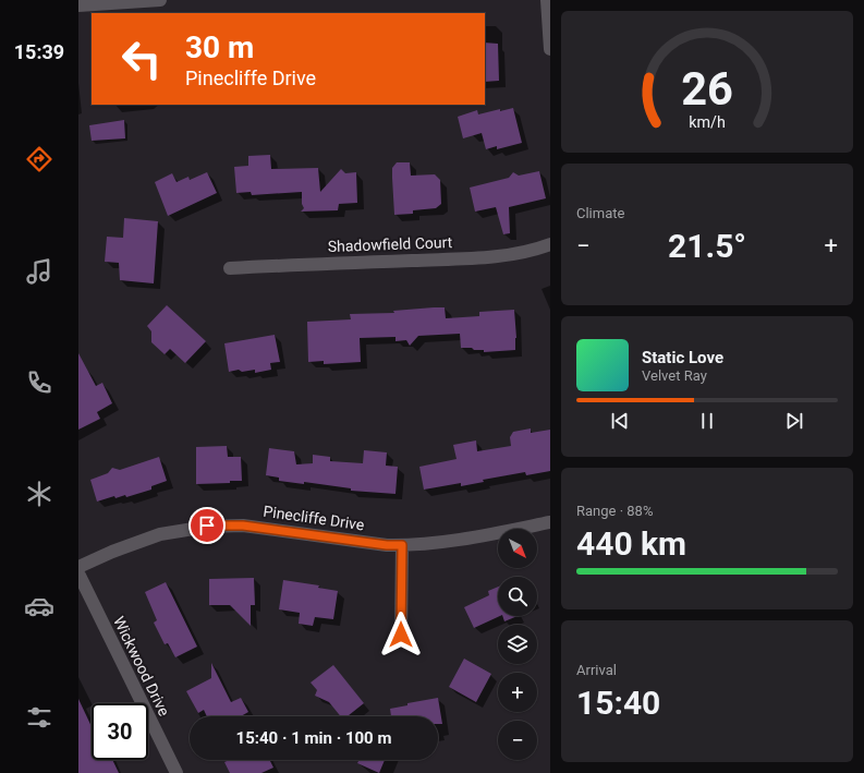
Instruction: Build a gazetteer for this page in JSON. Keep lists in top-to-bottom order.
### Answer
{
  "streets": {
    "street": ["Shadowfield Court", "Pinecliffe Drive", "Wickwood Drive"]
  },
  "north": "bottom right",
  "page": {
    "tabs": "15:39",
    "turn": ["30 m", "Pinecliffe Drive"],
    "tile": [
      "Climate",
      ["Range · 88%", "440 km"],
      ["Arrival", "15:40"]
    ],
    "heat": ["−", "21.5°", "+"],
    "song": ["Static Love", "Velvet Ray"],
    "map_buttons": ["+", "−"],
    "limit": "30",
    "trip": "15:40 · 1 min · 100 m",
    "gauge": ["26", "km/h"]
  }
}
